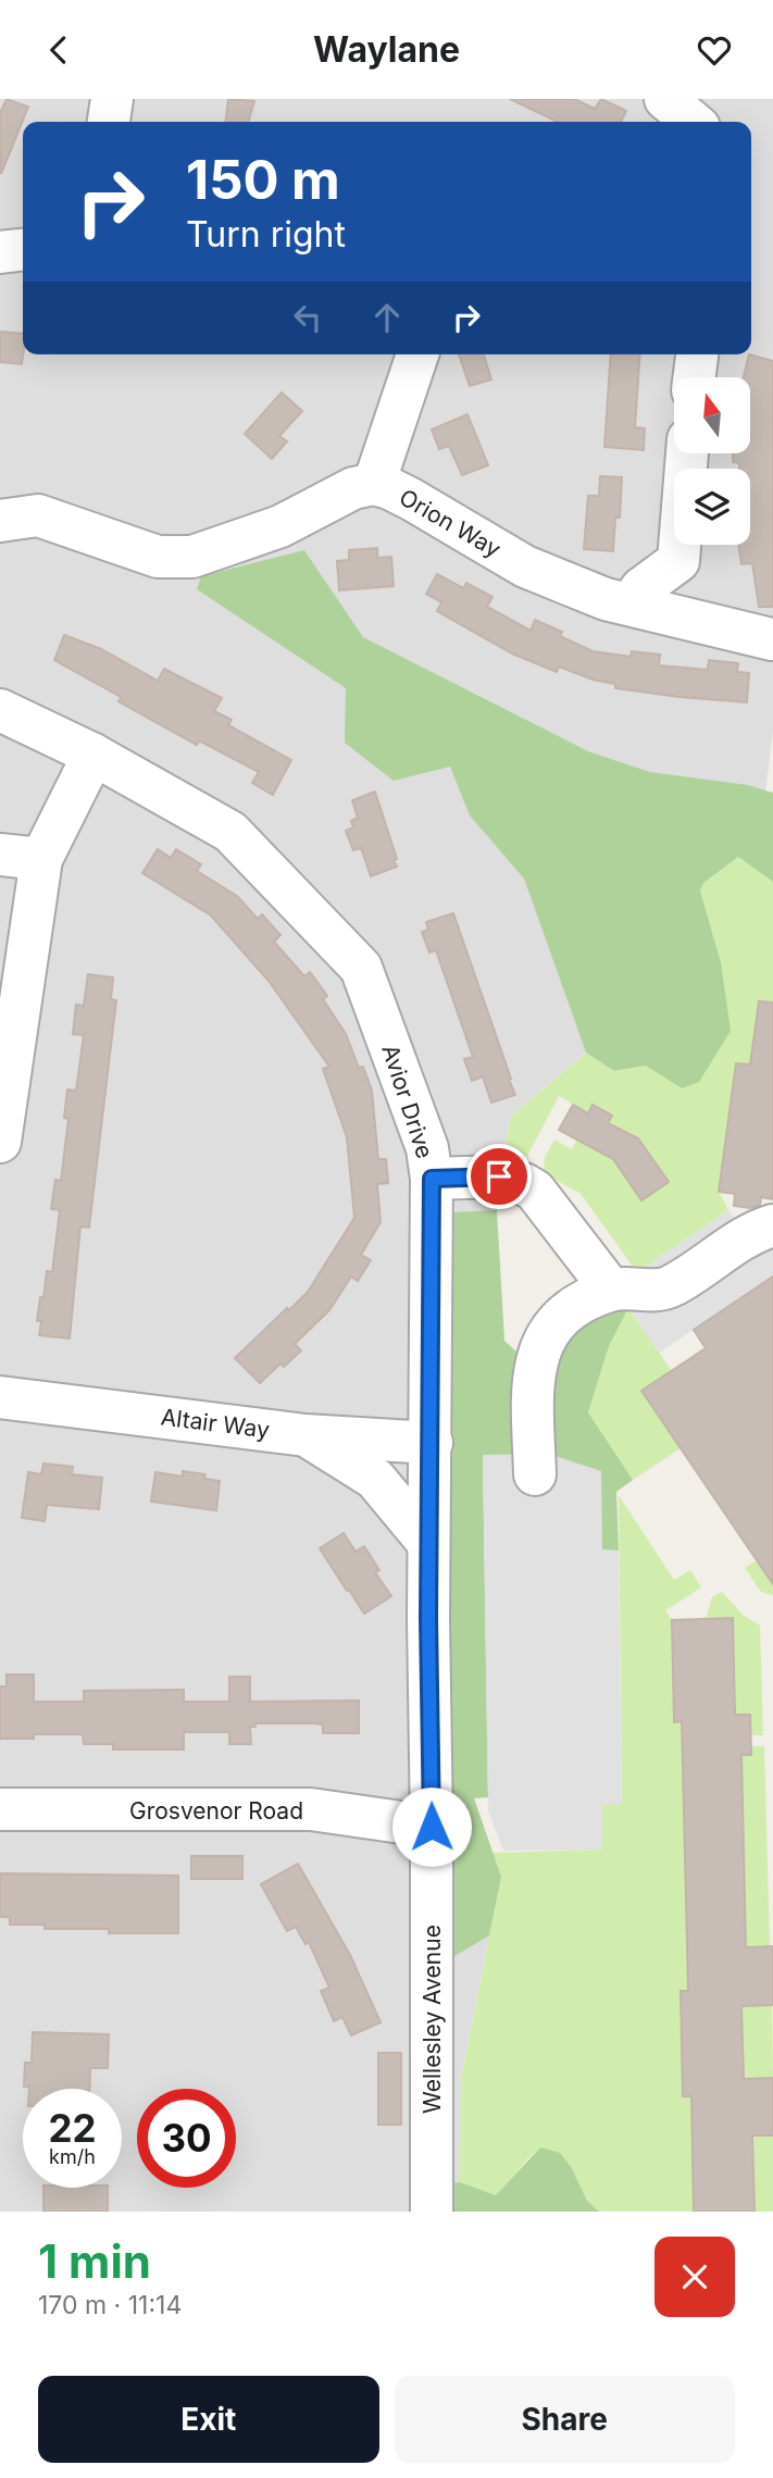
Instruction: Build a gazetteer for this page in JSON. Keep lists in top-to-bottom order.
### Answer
{
  "streets": {
    "street": [
      "Orion Way",
      "Avior Drive",
      "Altair Way",
      "Grosvenor Road",
      "Wellesley Avenue"
    ]
  },
  "crossings": [
    ["Avior Drive", "Altair Way"],
    ["Avior Drive", "Grosvenor Road"],
    ["Avior Drive", "Wellesley Avenue"],
    ["Grosvenor Road", "Wellesley Avenue"]
  ],
  "north": "top",
  "page": {
    "header": "Waylane",
    "turn": ["150 m", "Turn right"],
    "speed": "22 km/h",
    "limit": "30",
    "heading": ["1 min", "170 m · 11:14"],
    "buttons": ["Exit", "Share"]
  }
}
